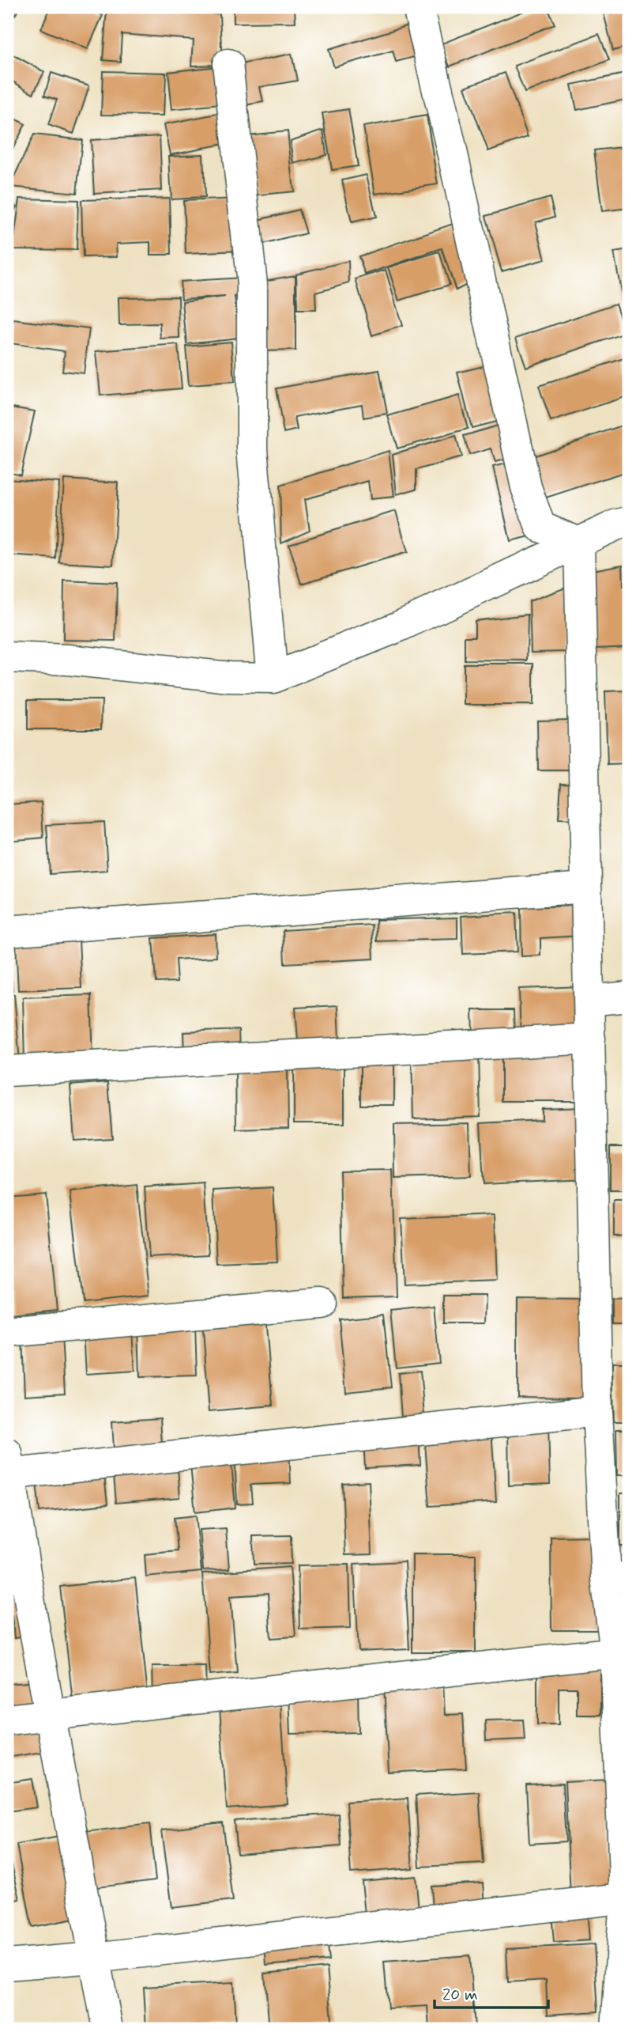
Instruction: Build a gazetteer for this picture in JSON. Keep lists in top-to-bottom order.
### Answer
{
  "scale_bar": "20 m"
}
